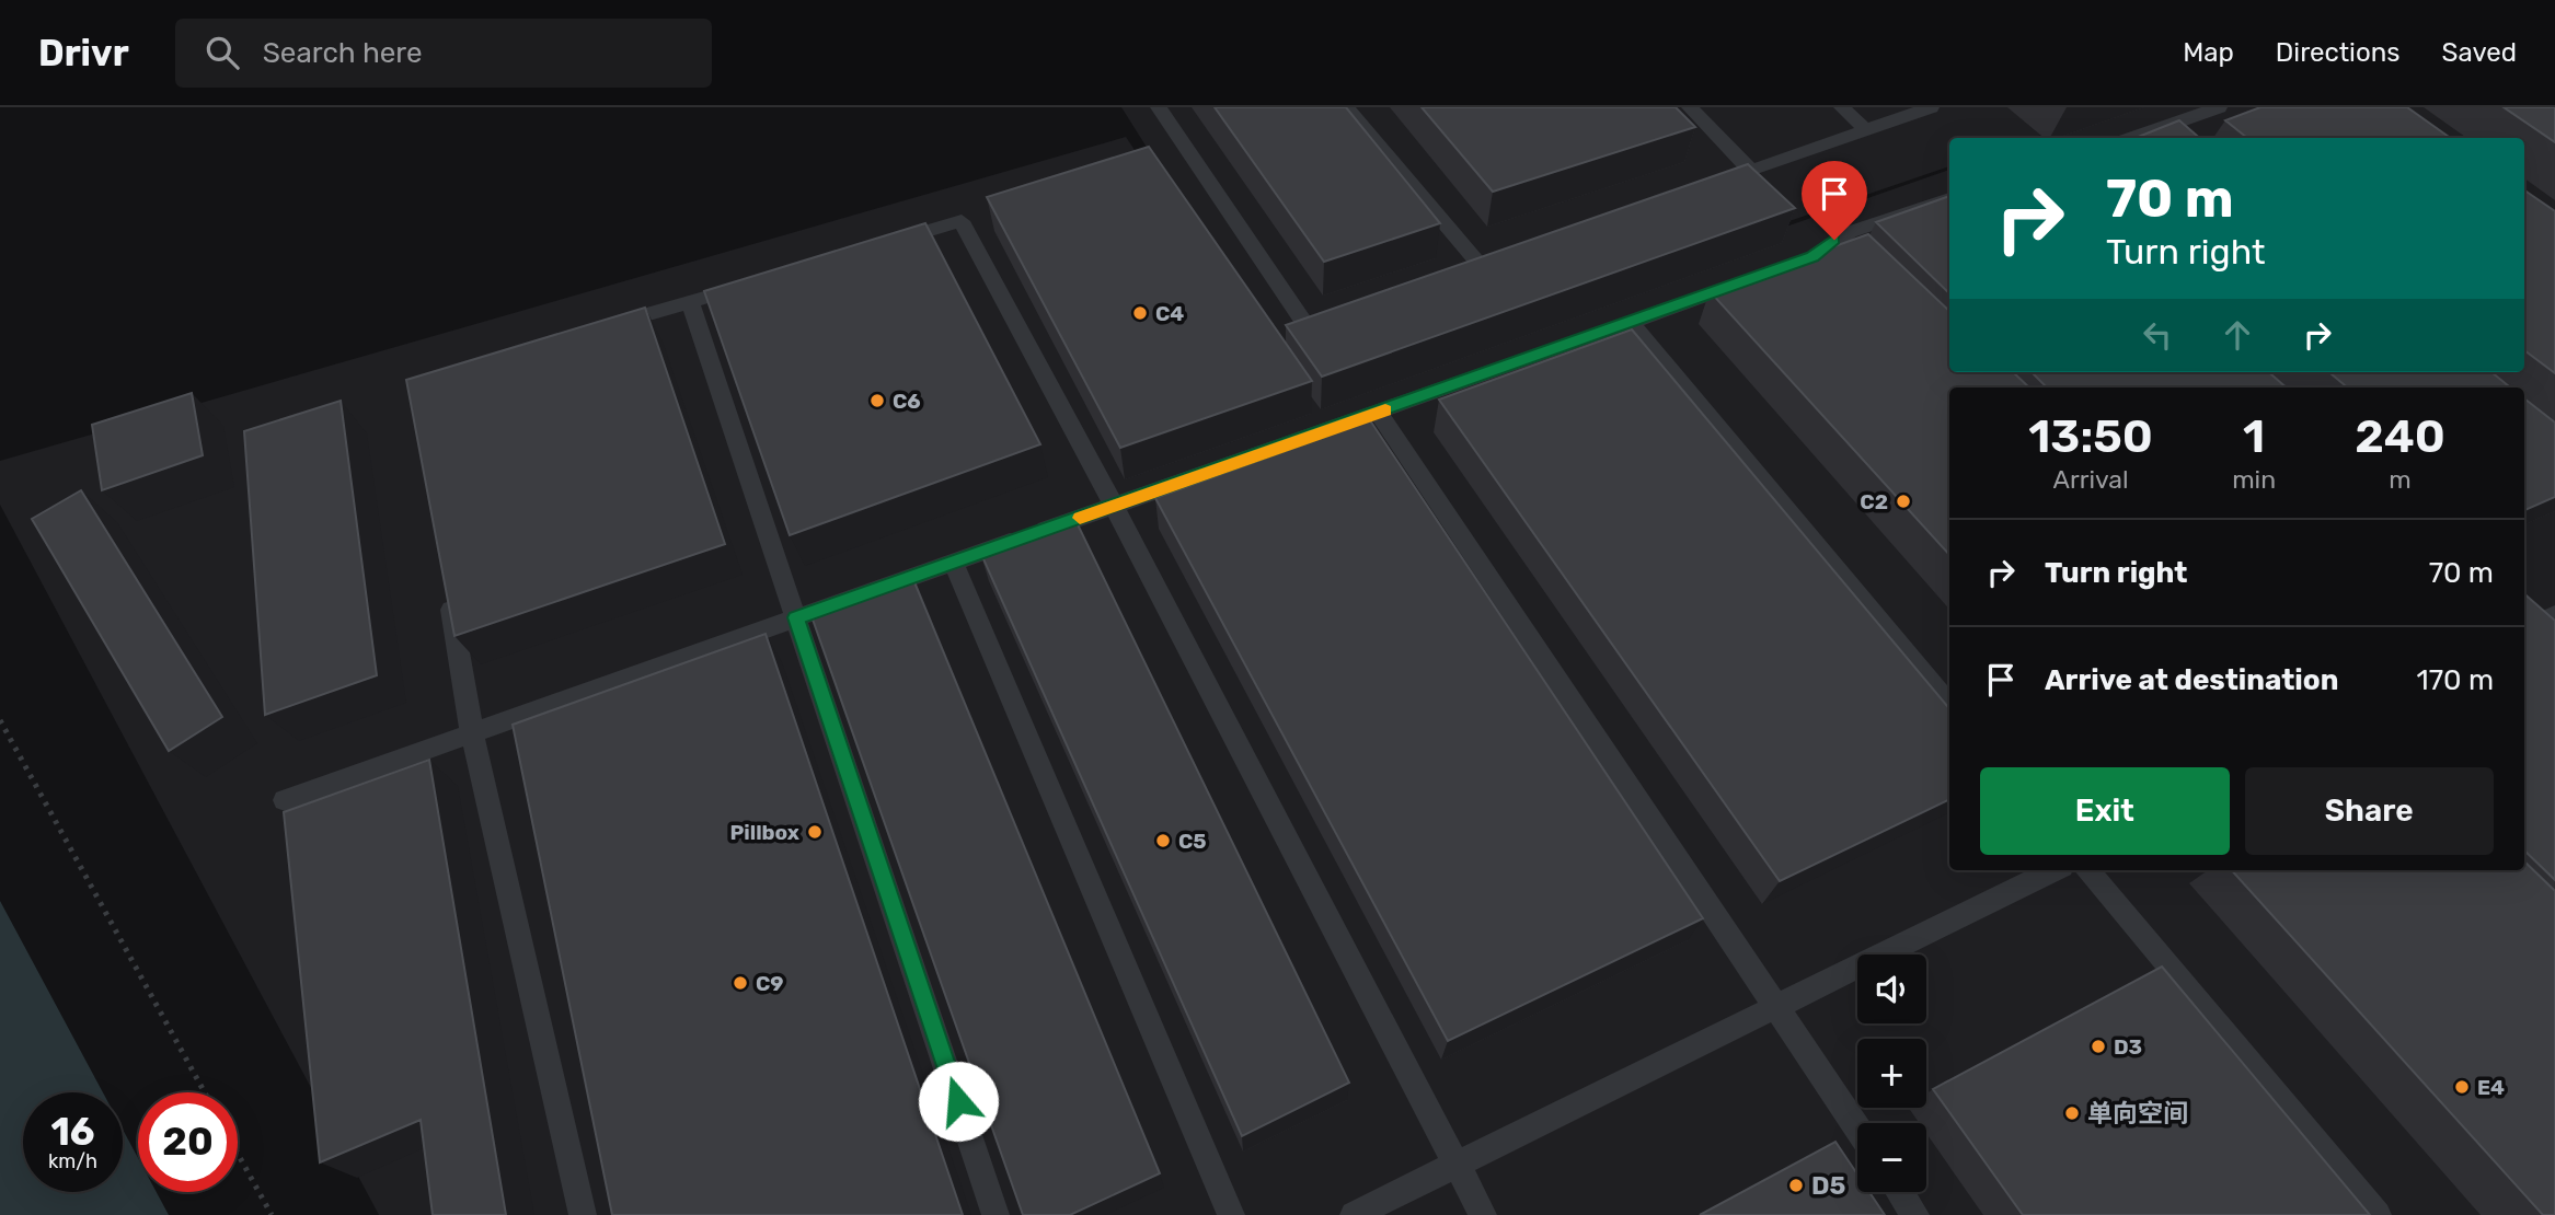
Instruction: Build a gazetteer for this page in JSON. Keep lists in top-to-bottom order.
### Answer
{
  "places": [
    "C4",
    "C6",
    "C2",
    "Pillbox",
    "C5",
    "C9",
    "D3",
    "E4",
    "单向空间",
    "D5"
  ],
  "page": {
    "header": "Drivr",
    "search": "Search here",
    "nav": ["Map", "Directions", "Saved"],
    "turn": ["70 m", "Turn right"],
    "eta": [
      "13:50",
      "Arrival",
      "1",
      "min",
      "240",
      "m"
    ],
    "list": [
      {
        "name": "Turn right",
        "value": "70 m"
      },
      {
        "name": "Arrive at destination",
        "value": "170 m"
      }
    ],
    "buttons": ["Exit", "Share"],
    "map_buttons": ["+", "−"],
    "speed": "16 km/h",
    "limit": "20"
  }
}
